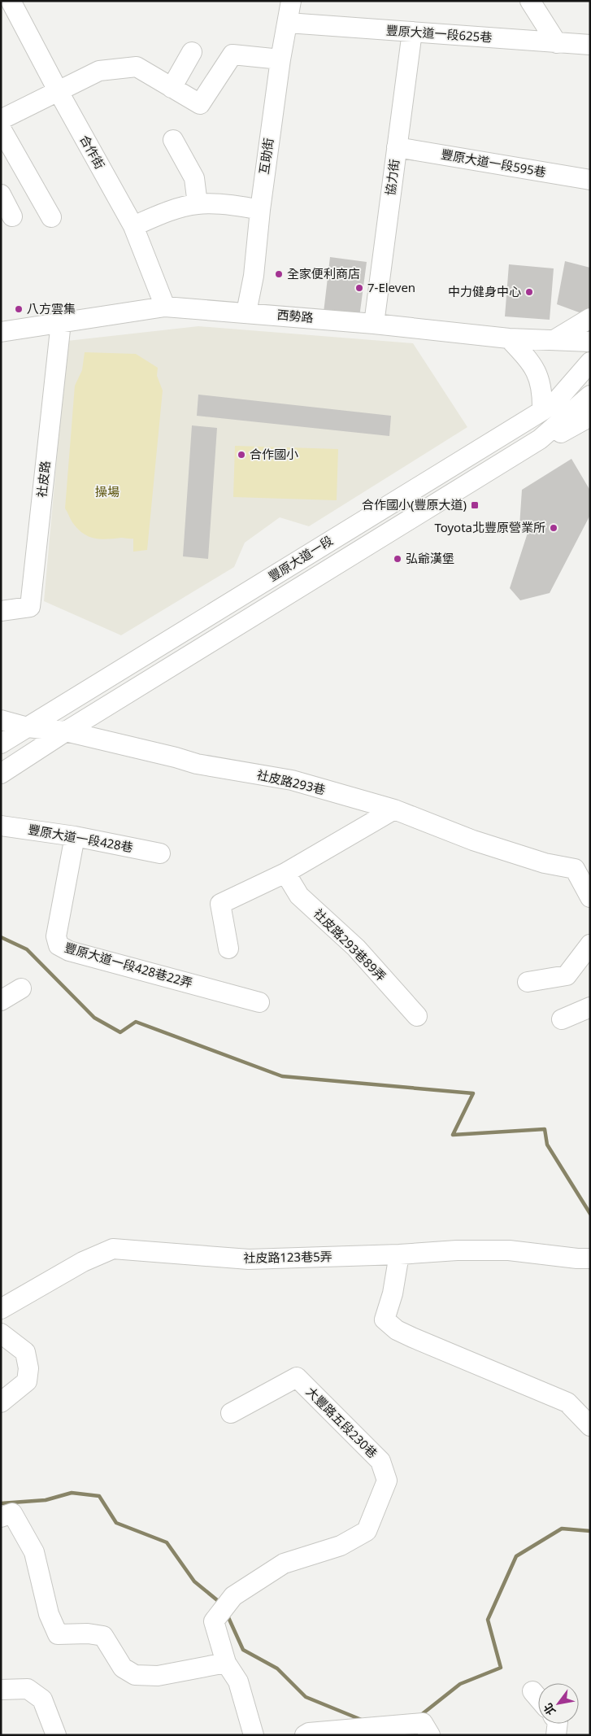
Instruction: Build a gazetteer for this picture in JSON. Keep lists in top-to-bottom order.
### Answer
{
  "streets": {
    "street": [
      "豐原大道一段625巷",
      "合作街",
      "互助街",
      "豐原大道一段595巷",
      "協力街",
      "西勢路",
      "社皮路",
      "豐原大道一段",
      "社皮路293巷",
      "豐原大道一段428巷",
      "社皮路293巷89弄",
      "豐原大道一段428巷22弄",
      "社皮路123巷5弄",
      "大豐路五段230巷"
    ]
  },
  "crossings": [
    ["豐原大道一段625巷", "互助街"],
    ["豐原大道一段625巷", "協力街"],
    ["合作街", "西勢路"],
    ["互助街", "西勢路"],
    ["豐原大道一段595巷", "協力街"],
    ["協力街", "西勢路"],
    ["西勢路", "社皮路"],
    ["豐原大道一段", "社皮路293巷"],
    ["豐原大道一段428巷", "豐原大道一段428巷22弄"]
  ],
  "parks": ["操場"],
  "places": {
    "other": [
      "全家便利商店",
      "7-Eleven",
      "中力健身中心",
      "八方雲集",
      "合作國小",
      "Toyota北豐原營業所",
      "弘爺漢堡"
    ],
    "transit": ["合作國小(豐原大道)"]
  },
  "north": "bottom left"
}
